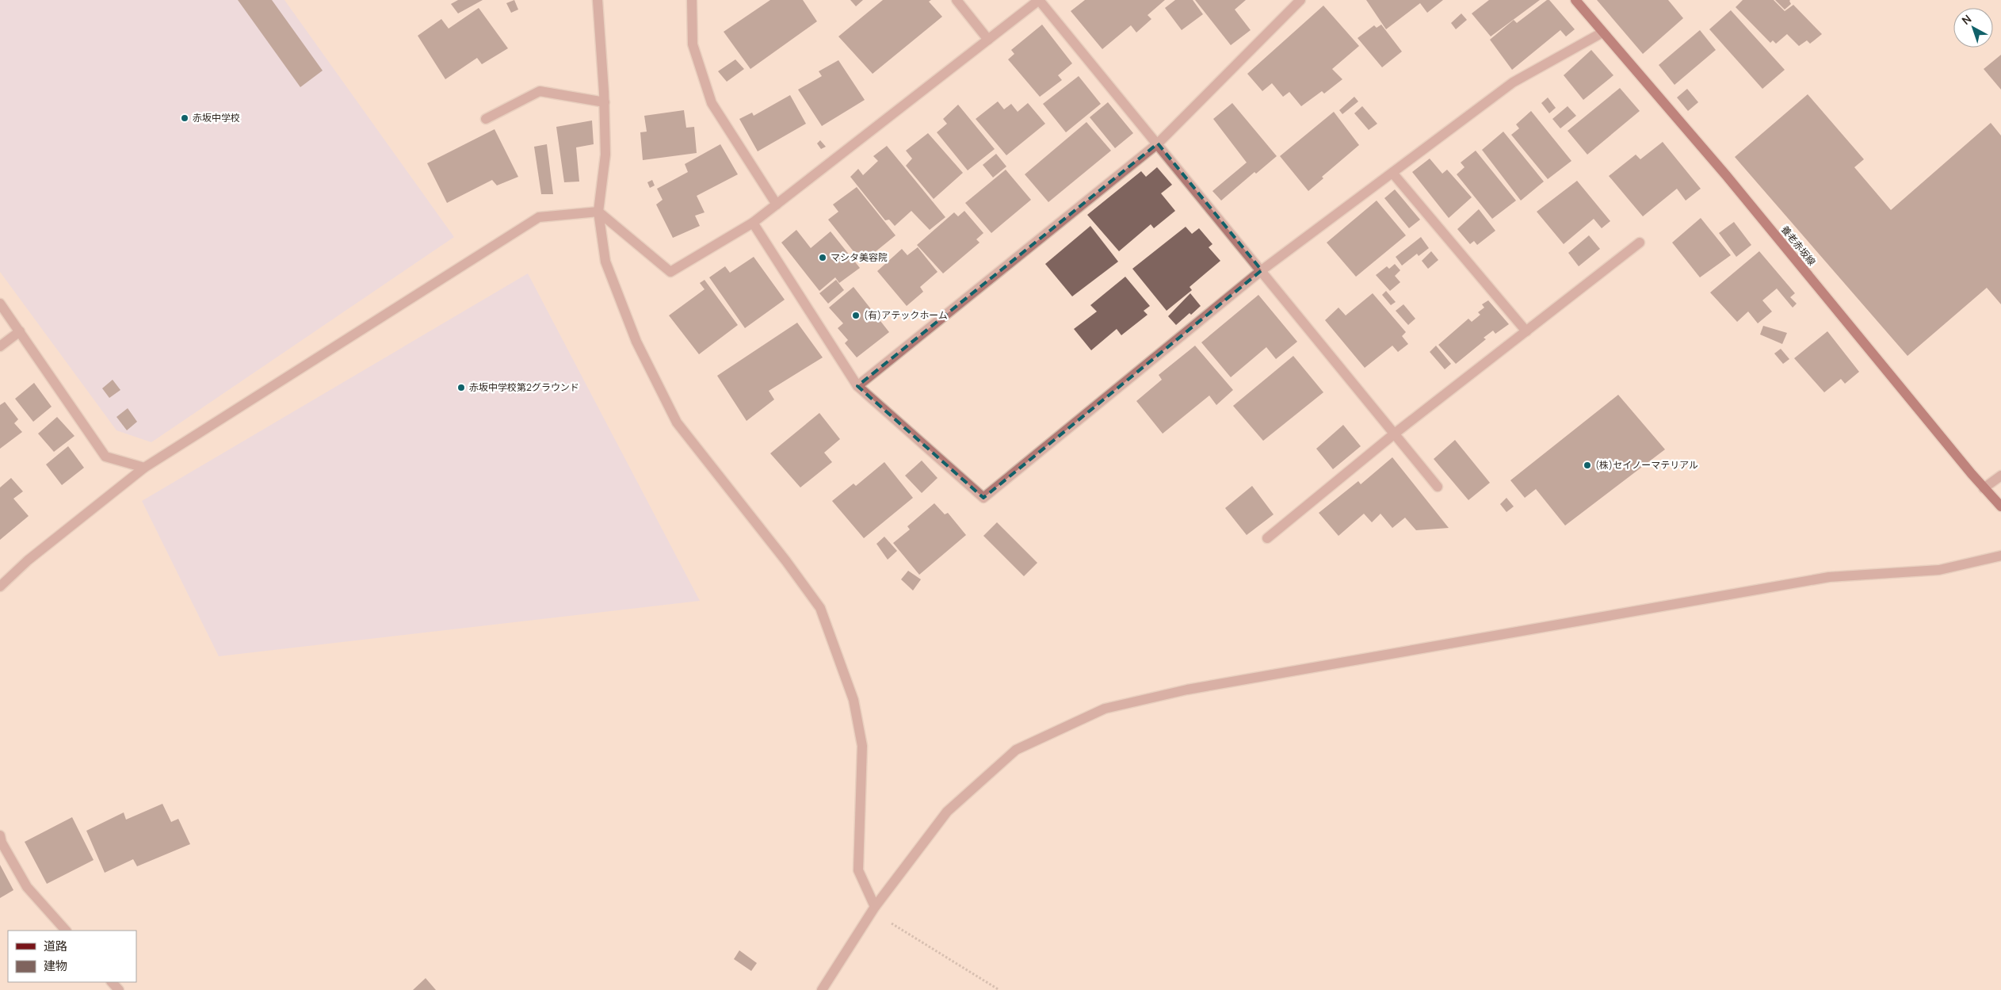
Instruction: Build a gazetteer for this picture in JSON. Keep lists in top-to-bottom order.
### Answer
{
  "streets": {
    "main road": ["養老赤坂線"]
  },
  "places": [
    "赤坂中学校",
    "マシタ美容院",
    "(有)アテックホーム",
    "赤坂中学校第2グラウンド",
    "(株)セイノーマテリアル"
  ],
  "legend": ["道路", "建物"],
  "north": "top left"
}
